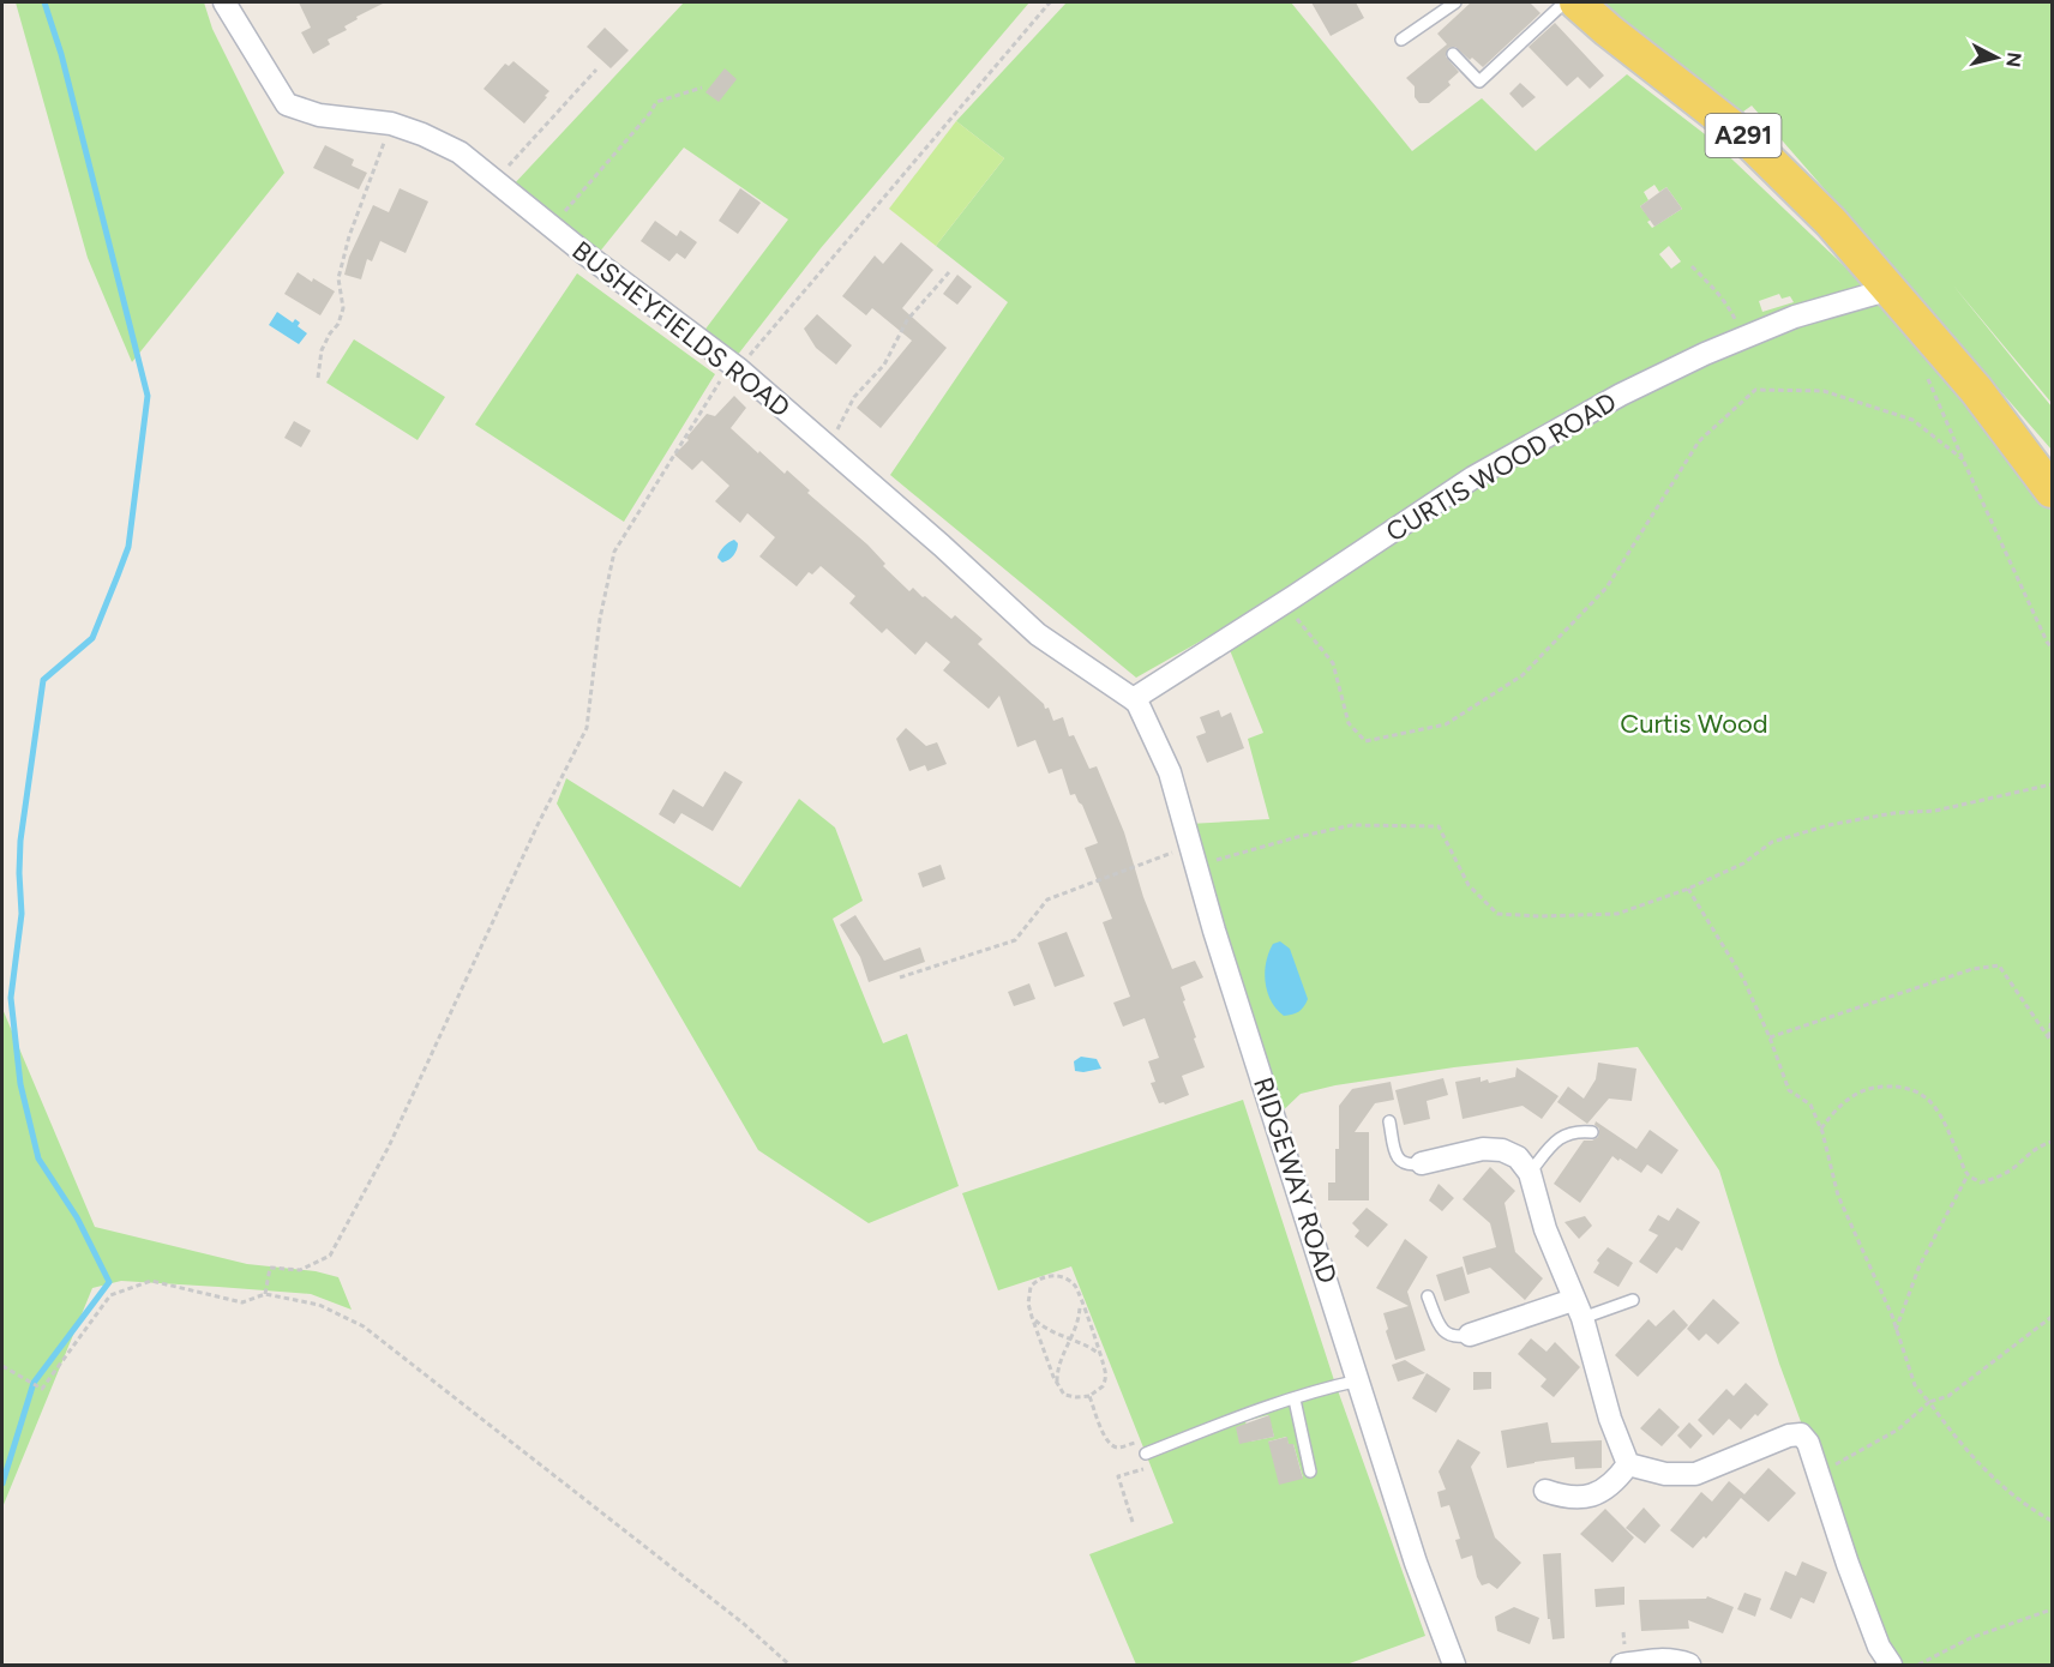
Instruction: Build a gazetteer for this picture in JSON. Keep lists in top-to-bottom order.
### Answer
{
  "streets": {
    "main road": ["A291"],
    "street": ["BUSHEYFIELDS ROAD", "CURTIS WOOD ROAD", "RIDGEWAY ROAD"]
  },
  "crossings": [
    ["A291", "CURTIS WOOD ROAD"],
    ["BUSHEYFIELDS ROAD", "CURTIS WOOD ROAD"],
    ["BUSHEYFIELDS ROAD", "RIDGEWAY ROAD"],
    ["CURTIS WOOD ROAD", "RIDGEWAY ROAD"]
  ],
  "parks": ["Curtis Wood"],
  "north": "right"
}
